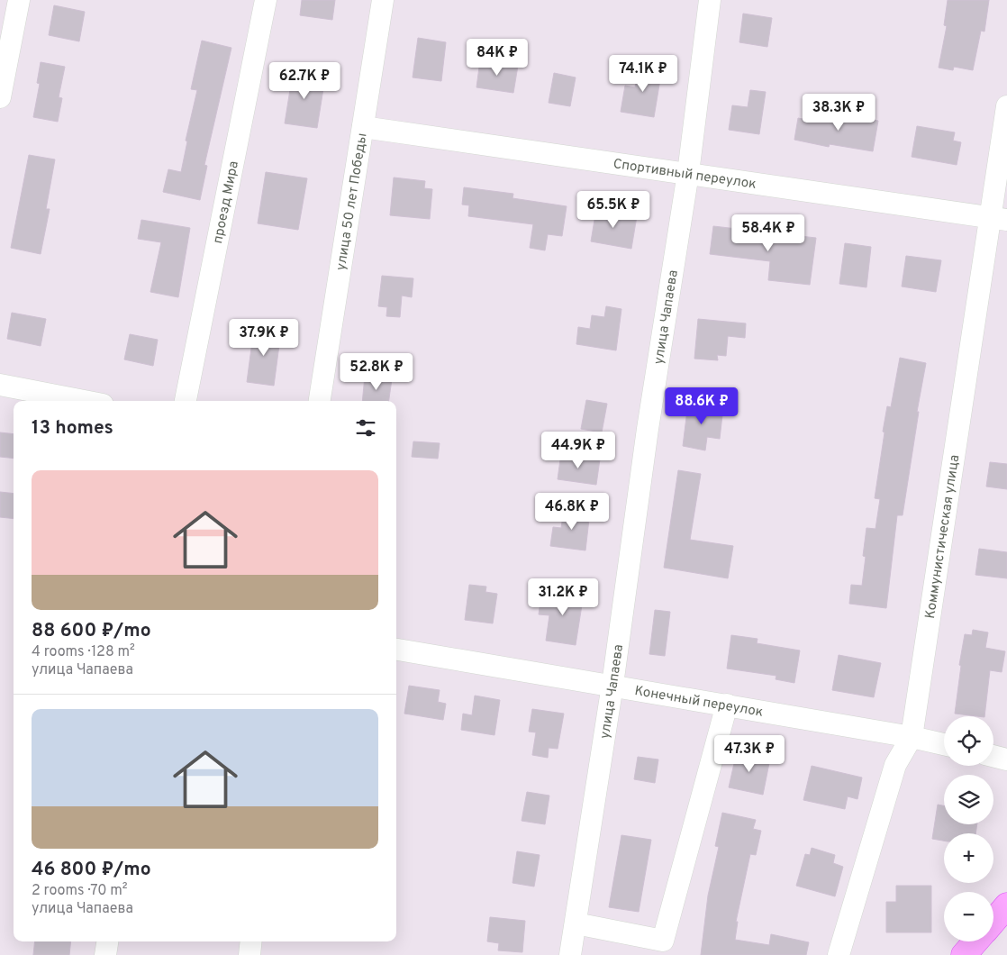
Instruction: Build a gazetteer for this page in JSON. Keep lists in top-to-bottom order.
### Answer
{
  "streets": {
    "street": [
      "Спортивный переулок",
      "проезд Мира",
      "улица 50 лет Победы",
      "улица Чапаева",
      "Коммунистическая улица",
      "Конечный переулок"
    ]
  },
  "crossings": [
    ["Спортивный переулок", "улица 50 лет Победы"],
    ["Спортивный переулок", "улица Чапаева"],
    ["Спортивный переулок", "Коммунистическая улица"],
    ["улица Чапаева", "Конечный переулок"],
    ["Коммунистическая улица", "Конечный переулок"]
  ],
  "page": {
    "price": [
      "84K ₽",
      "74.1K ₽",
      "62.7K ₽",
      "38.3K ₽",
      "65.5K ₽",
      "58.4K ₽",
      "37.9K ₽",
      "52.8K ₽",
      "88.6K ₽",
      "44.9K ₽",
      "46.8K ₽",
      "31.2K ₽",
      "47.3K ₽"
    ],
    "heading": "13 homes",
    "list": [
      {
        "name": "88 600 ₽/mo",
        "note": "4 rooms · 128 m² · улица Чапаева"
      },
      {
        "name": "46 800 ₽/mo",
        "note": "2 rooms · 70 m² · улица Чапаева"
      }
    ],
    "map_buttons": ["+", "−"]
  }
}
